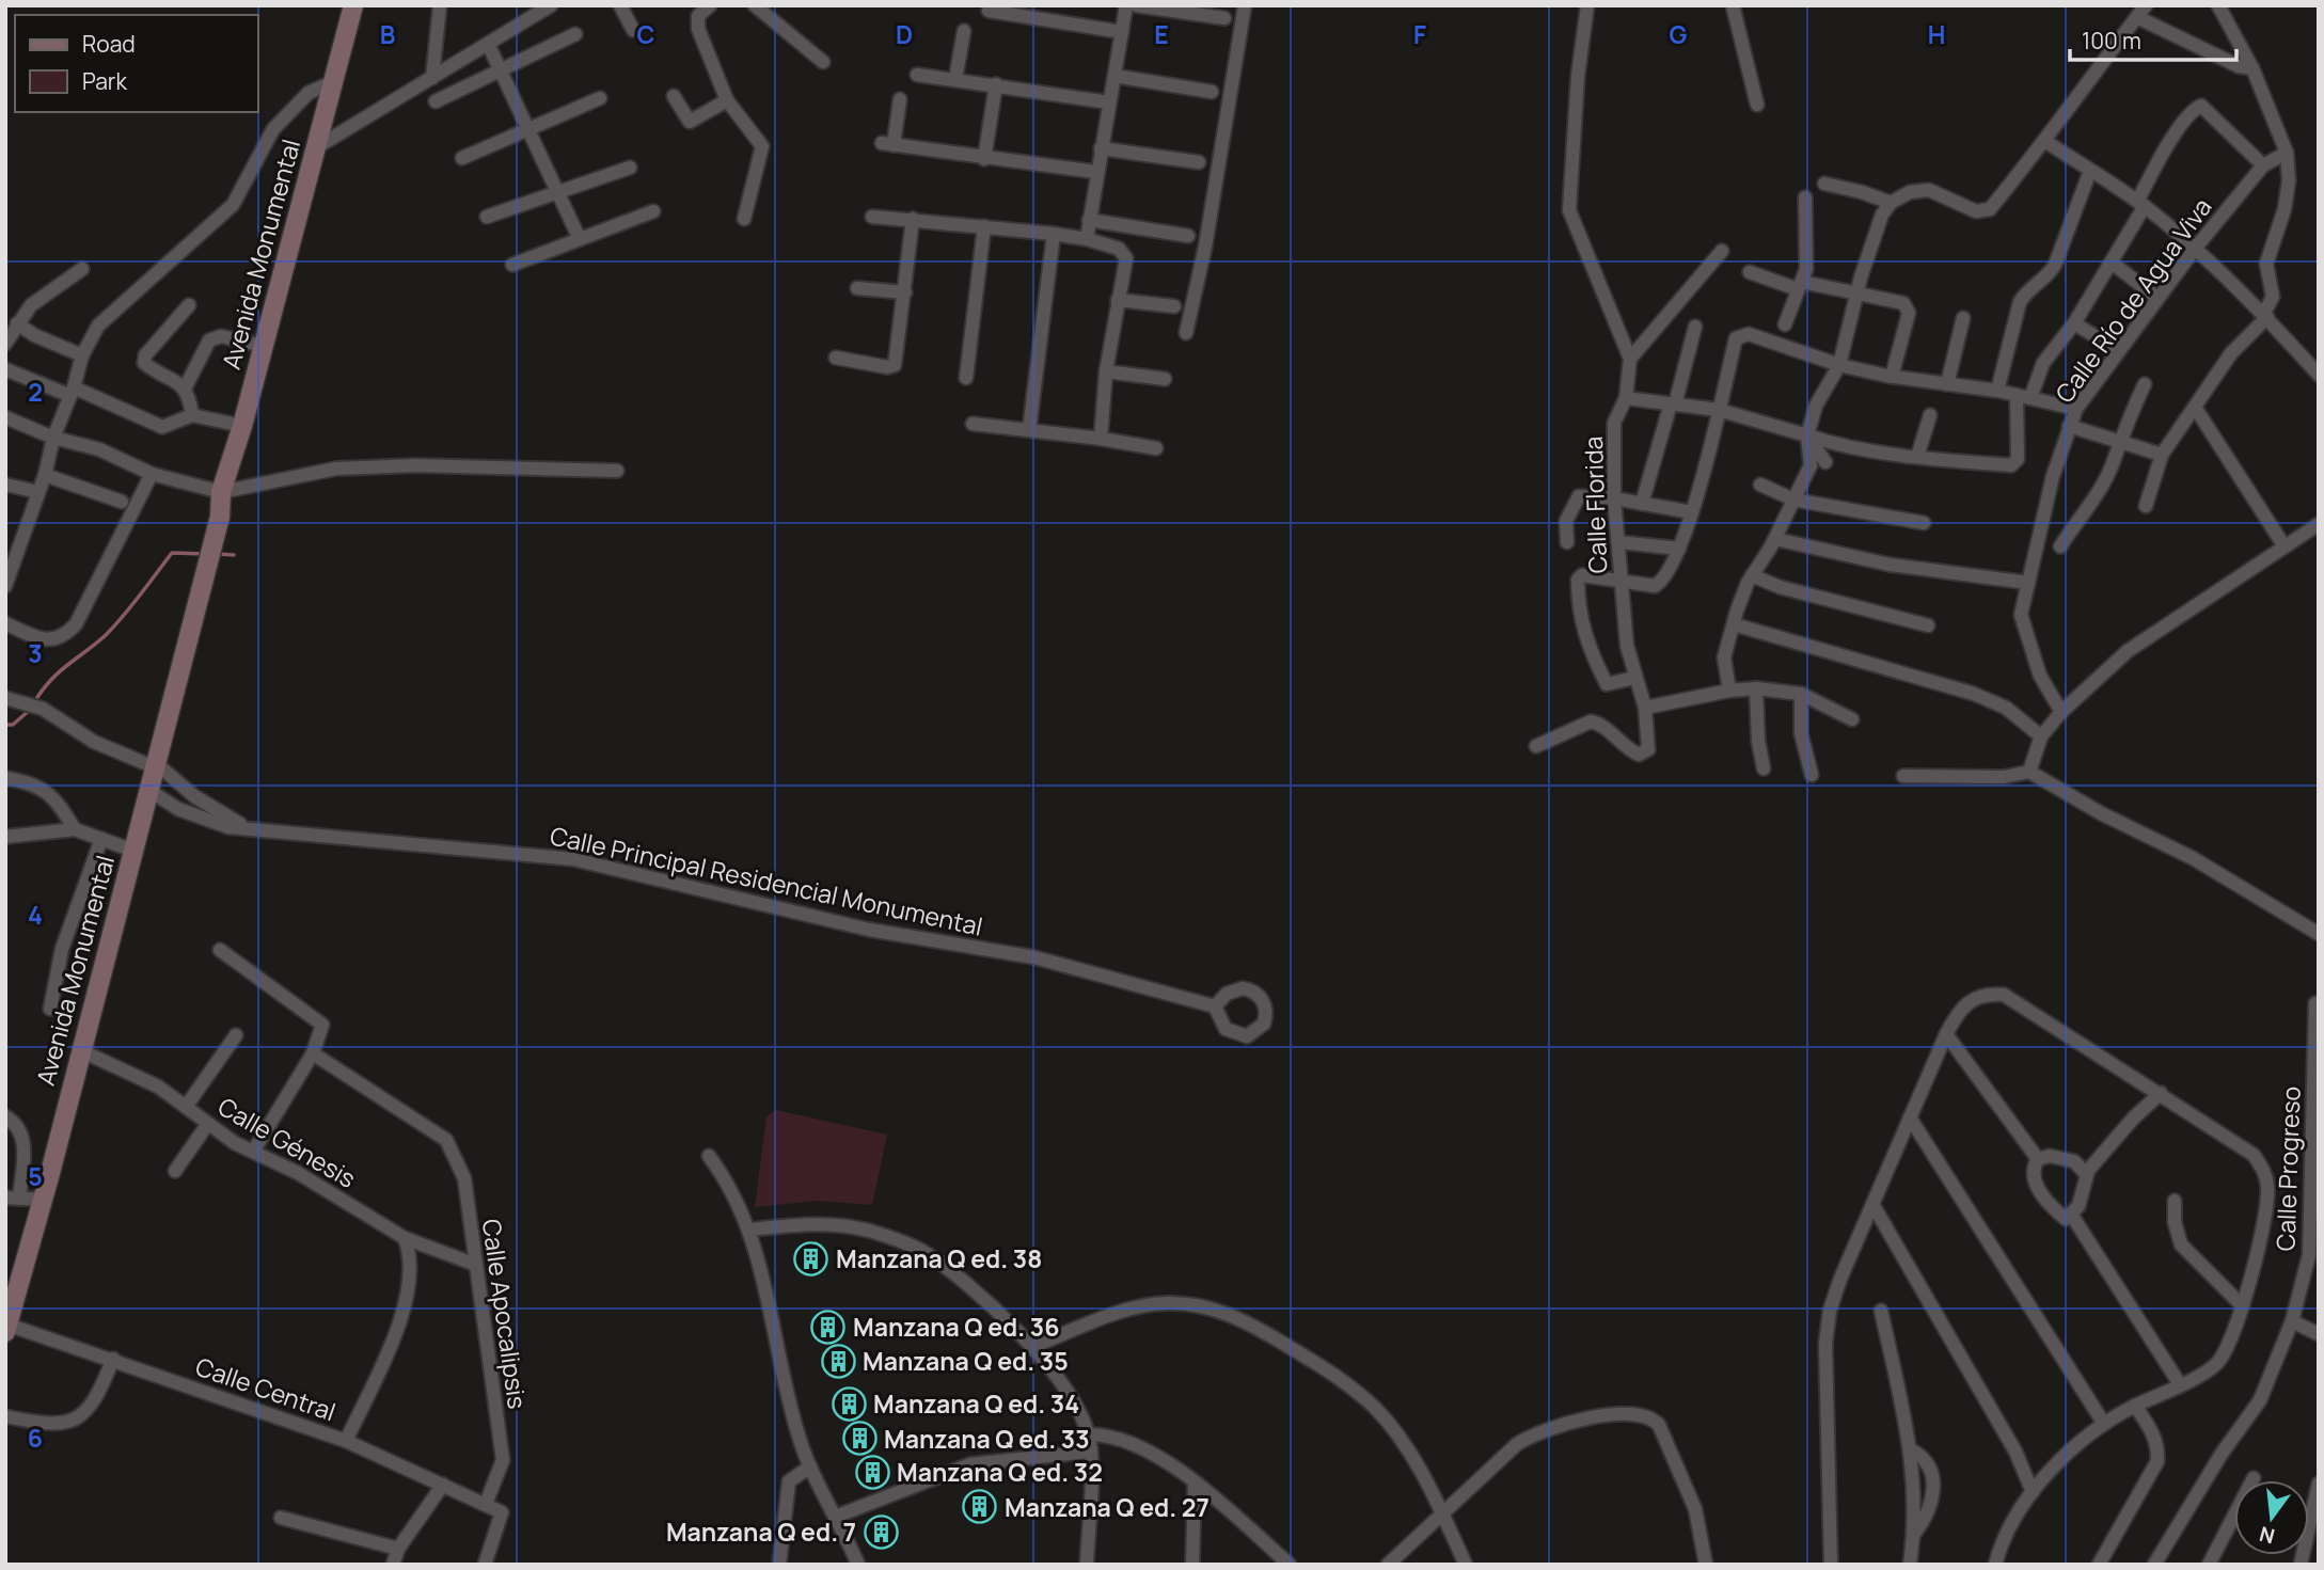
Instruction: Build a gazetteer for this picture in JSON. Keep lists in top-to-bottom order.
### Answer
{
  "streets": {
    "main road": ["Avenida Monumental"],
    "street": [
      "Calle Río de Agua Viva",
      "Calle Florida",
      "Calle Principal Residencial Monumental",
      "Calle Génesis",
      "Calle Progreso",
      "Calle Apocalipsis",
      "Calle Central"
    ]
  },
  "crossings": [
    ["Avenida Monumental", "Calle Principal Residencial Monumental"],
    ["Avenida Monumental", "Calle Génesis"],
    ["Avenida Monumental", "Calle Central"],
    ["Calle Génesis", "Calle Apocalipsis"],
    ["Calle Apocalipsis", "Calle Central"]
  ],
  "places": {
    "building": [
      "Manzana Q ed. 38",
      "Manzana Q ed. 36",
      "Manzana Q ed. 35",
      "Manzana Q ed. 34",
      "Manzana Q ed. 33",
      "Manzana Q ed. 32",
      "Manzana Q ed. 27",
      "Manzana Q ed. 7"
    ]
  },
  "legend": ["Road", "Park"],
  "scale_bar": "100 m",
  "north": "bottom",
  "grid": {
    "columns": [
      "B",
      "C",
      "D",
      "E",
      "F",
      "G",
      "H"
    ],
    "rows": [
      "2",
      "3",
      "4",
      "5",
      "6"
    ]
  }
}
